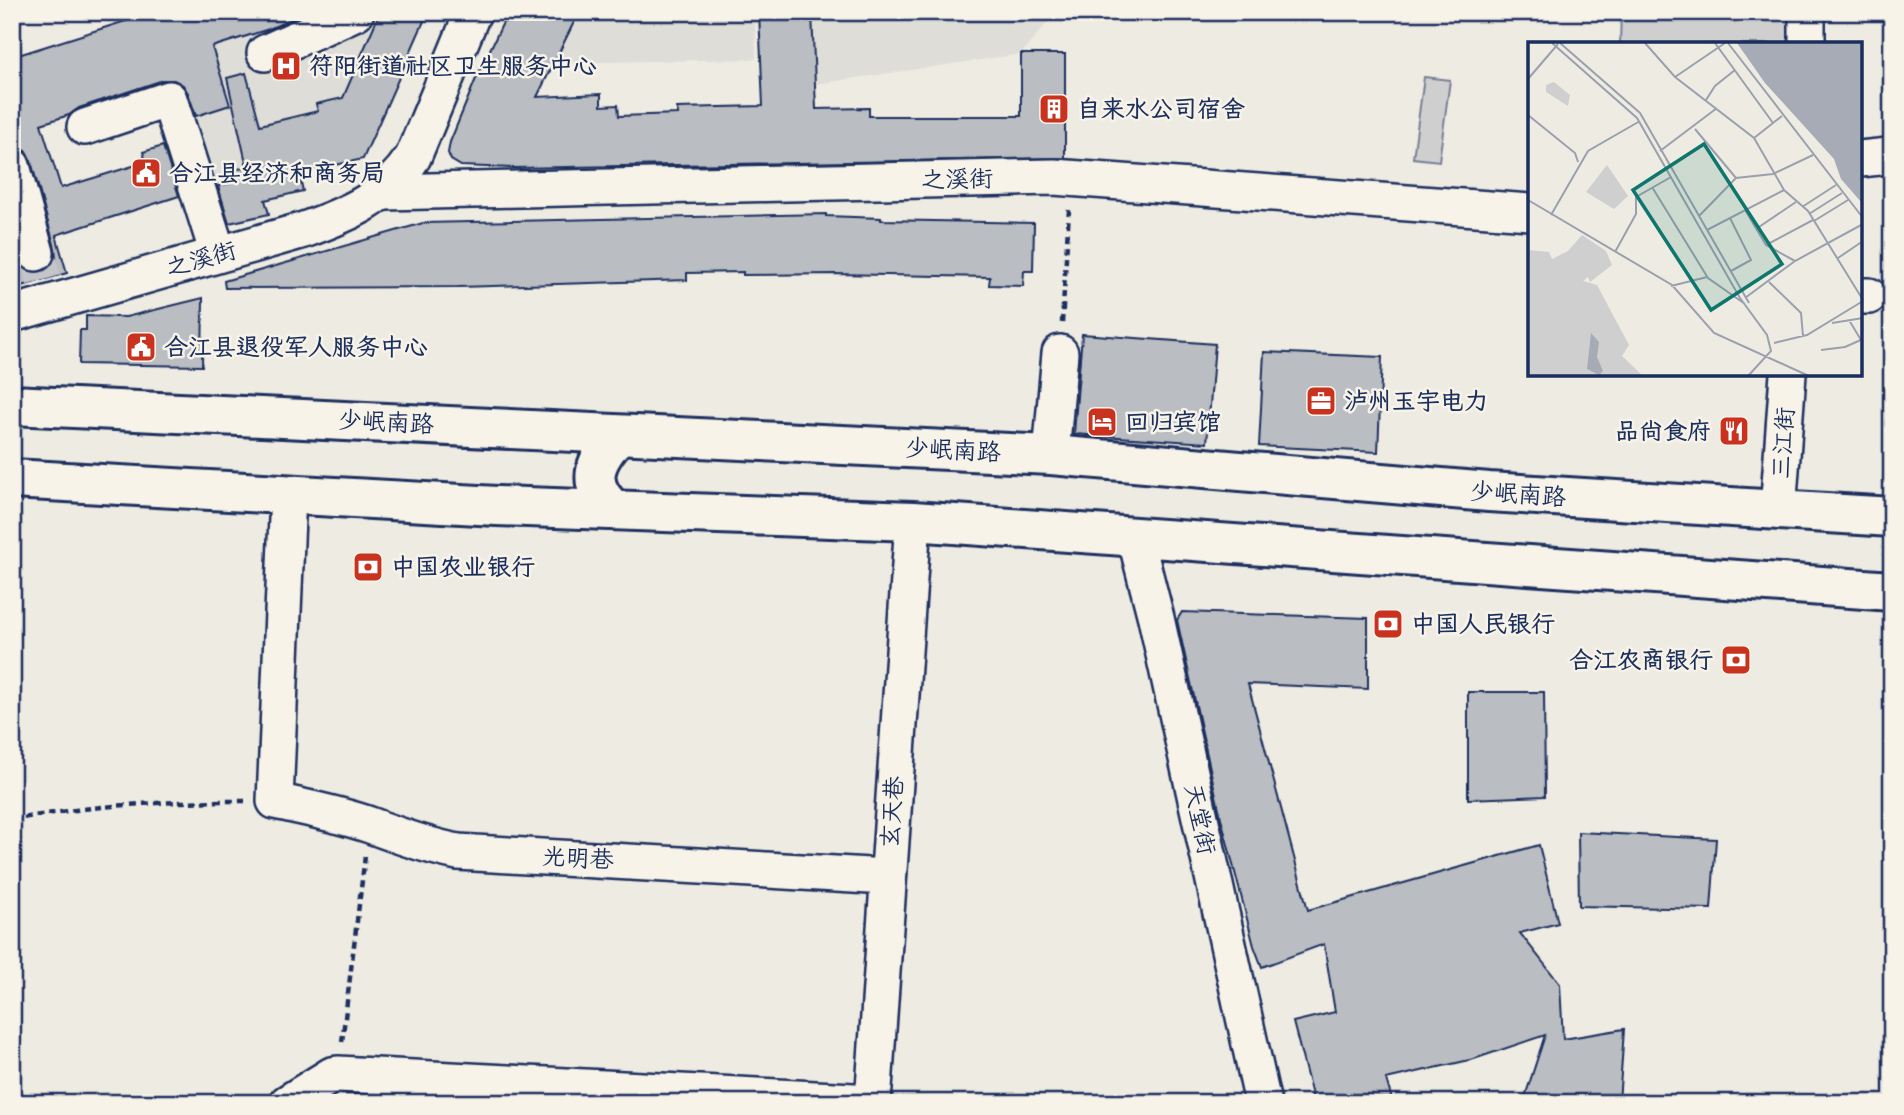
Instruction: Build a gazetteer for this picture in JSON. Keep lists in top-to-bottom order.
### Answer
{
  "streets": {
    "main road": ["少岷南路"],
    "street": [
      "之溪街",
      "三江街",
      "玄天巷",
      "天堂街",
      "光明巷"
    ]
  },
  "crossings": [
    ["少岷南路", "三江街"],
    ["玄天巷", "光明巷"]
  ],
  "places": {
    "hospital": ["符阳街道社区卫生服务中心"],
    "building": ["自来水公司宿舍"],
    "public building": ["合江县经济和商务局", "合江县退役军人服务中心"],
    "office": ["泸州玉宇电力"],
    "hotel": ["回归宾馆"],
    "restaurant": ["品尚食府"],
    "bank": ["中国农业银行", "中国人民银行", "合江农商银行"]
  }
}
